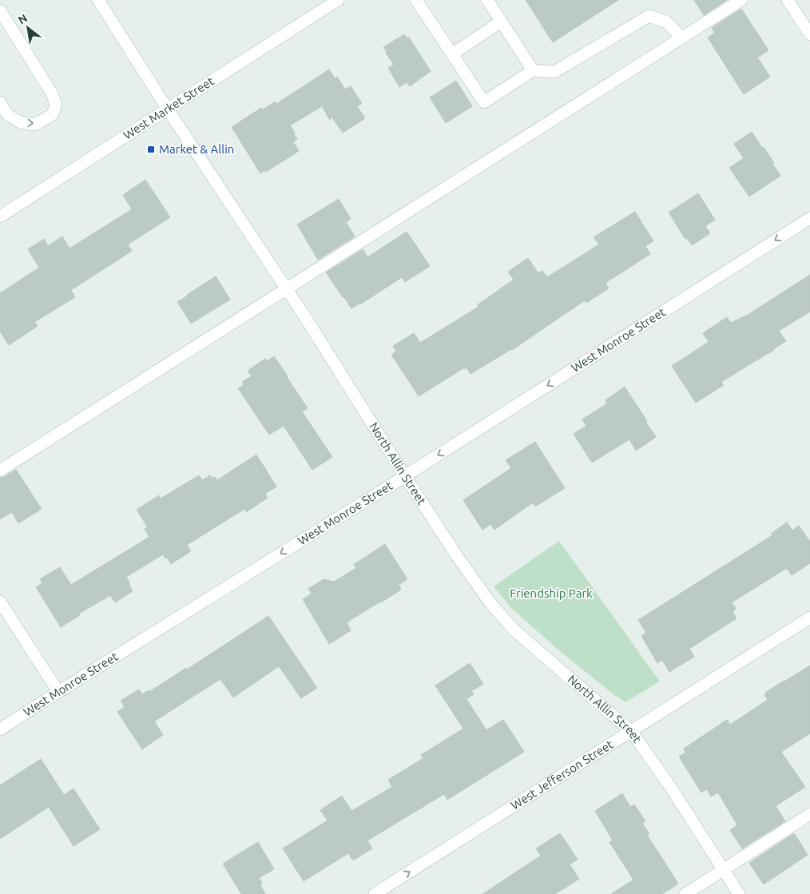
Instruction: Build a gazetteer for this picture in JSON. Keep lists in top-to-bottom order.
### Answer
{
  "streets": {
    "street": [
      "West Market Street",
      "West Monroe Street",
      "North Allin Street",
      "West Jefferson Street"
    ]
  },
  "crossings": [
    ["West Market Street", "North Allin Street"],
    ["West Monroe Street", "North Allin Street"],
    ["North Allin Street", "West Jefferson Street"]
  ],
  "one_way": ["West Monroe Street", "West Jefferson Street"],
  "parks": ["Friendship Park"],
  "places": {
    "transit": ["Market & Allin"]
  },
  "north": "top left"
}
